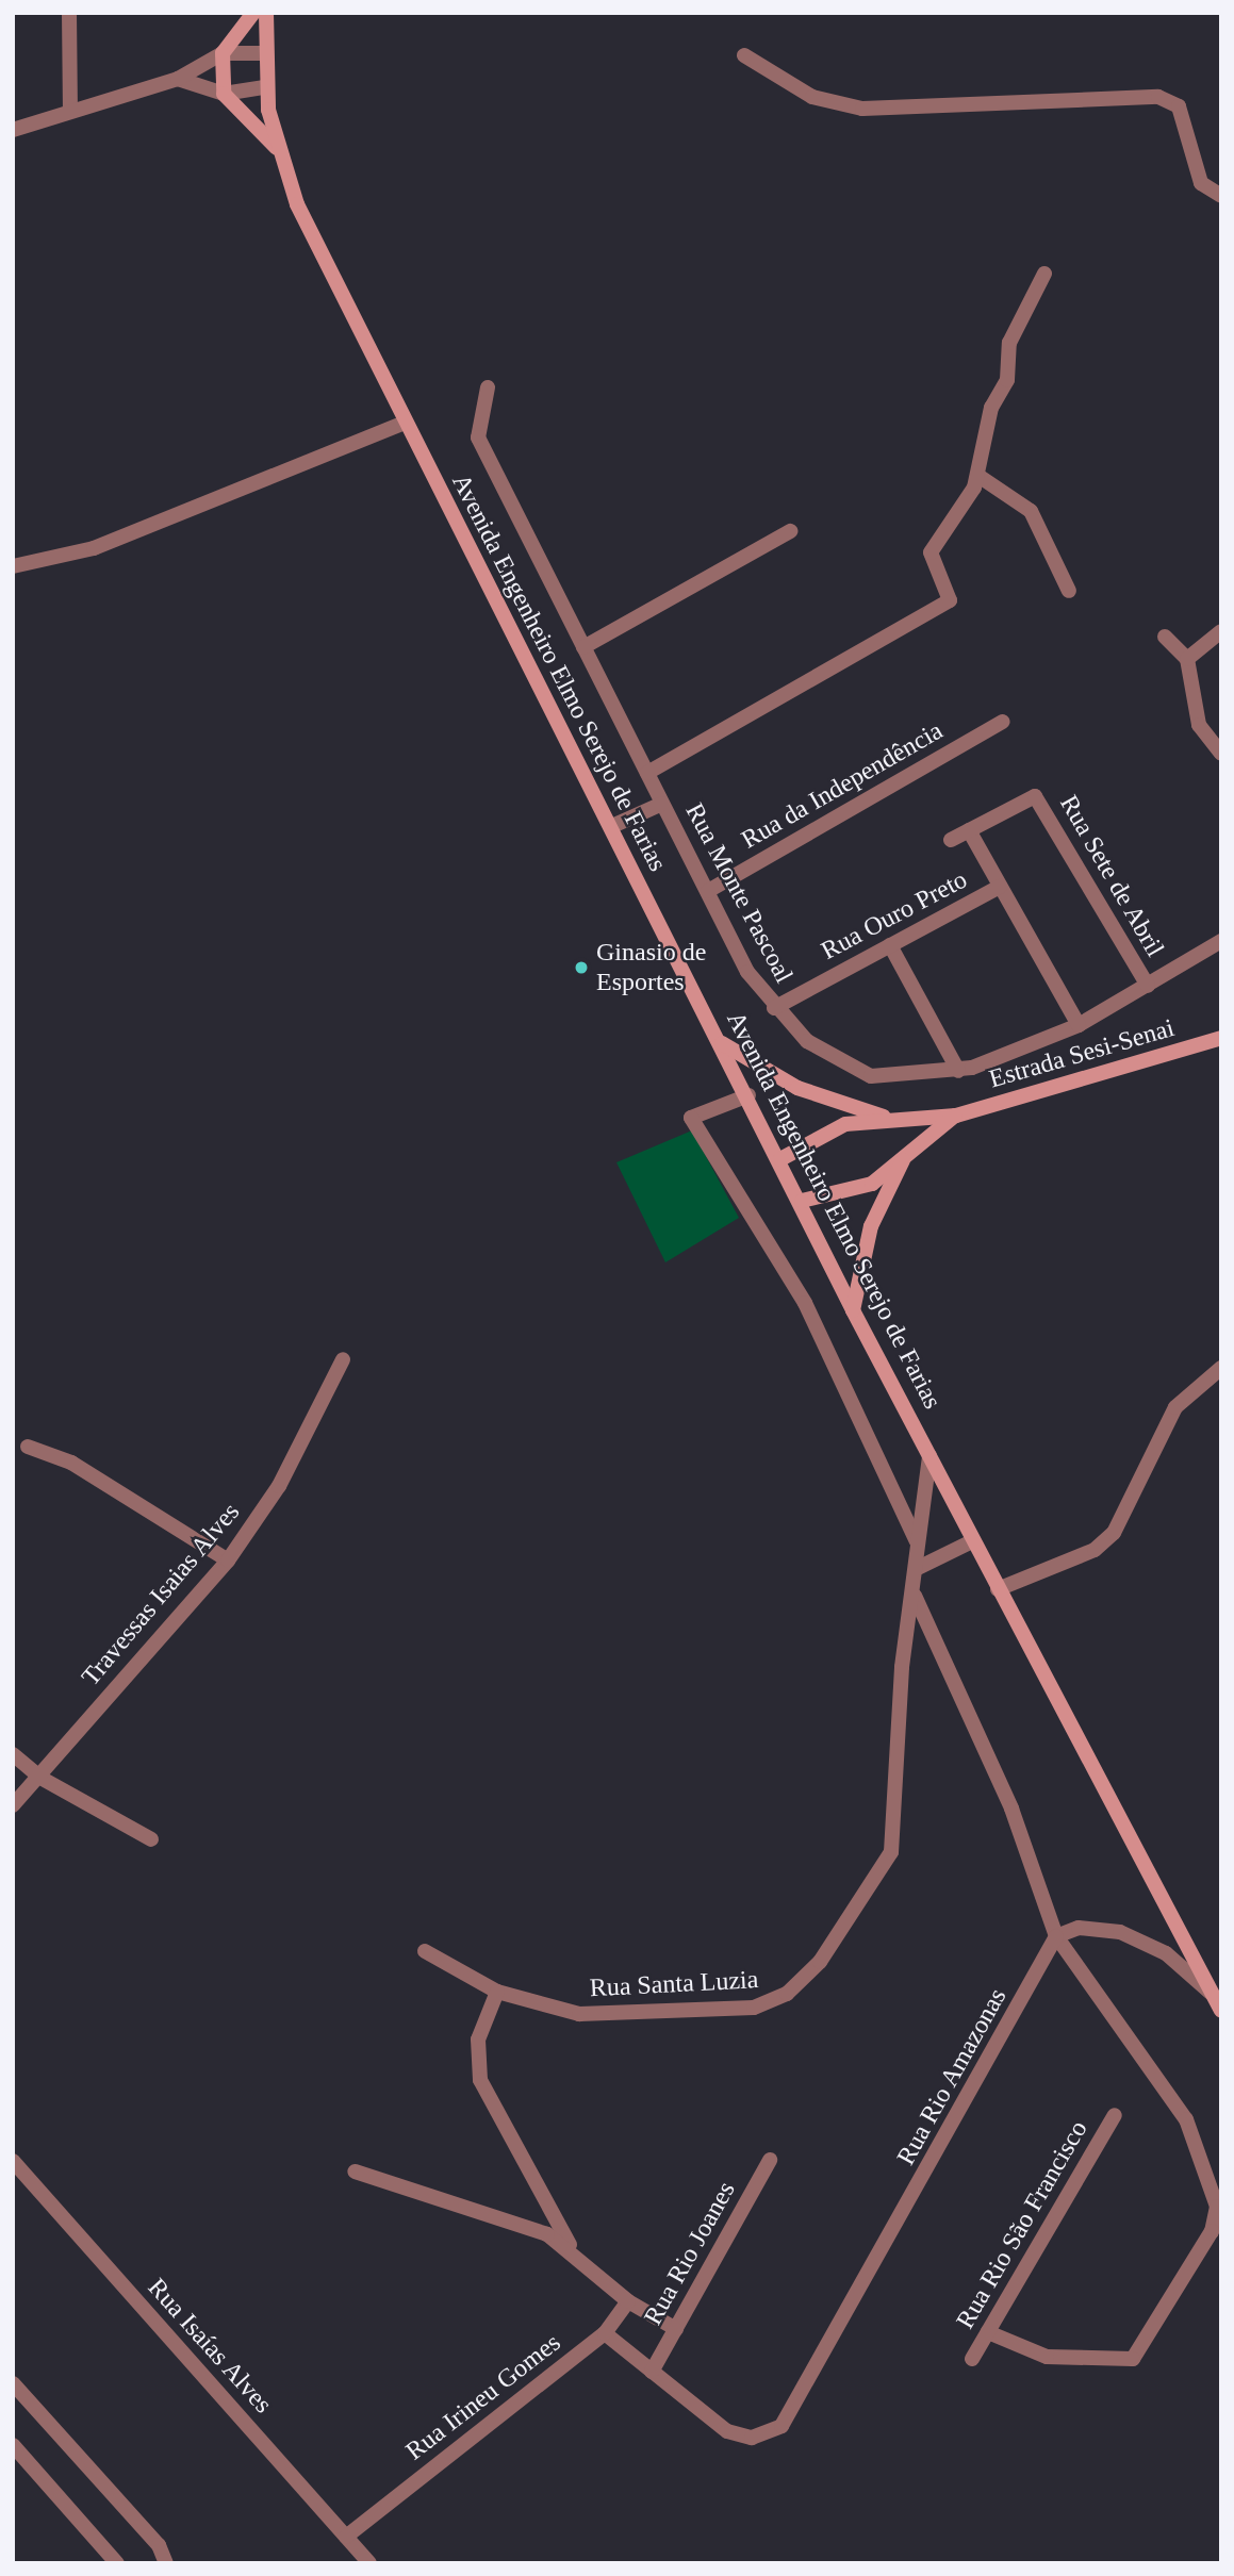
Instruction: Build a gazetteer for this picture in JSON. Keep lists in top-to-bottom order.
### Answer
{
  "streets": {
    "main road": ["Avenida Engenheiro Elmo Serejo de Farias", "Estrada Sesi-Senai"],
    "street": [
      "Rua da Independência",
      "Rua Sete de Abril",
      "Rua Monte Pascoal",
      "Rua Ouro Preto",
      "Travessas Isaias Alves",
      "Rua Santa Luzia",
      "Rua Rio Amazonas",
      "Rua Rio São Francisco",
      "Rua Rio Joanes",
      "Rua Isaías Alves",
      "Rua Irineu Gomes"
    ]
  },
  "crossings": [
    ["Avenida Engenheiro Elmo Serejo de Farias", "Estrada Sesi-Senai"],
    ["Rua da Independência", "Rua Monte Pascoal"],
    ["Rua Sete de Abril", "Rua Monte Pascoal"],
    ["Rua Monte Pascoal", "Rua Ouro Preto"],
    ["Rua Rio Amazonas", "Rua Rio Joanes"],
    ["Rua Rio Amazonas", "Rua Irineu Gomes"],
    ["Rua Isaías Alves", "Rua Irineu Gomes"]
  ],
  "places": ["Ginasio de Esportes"]
}
